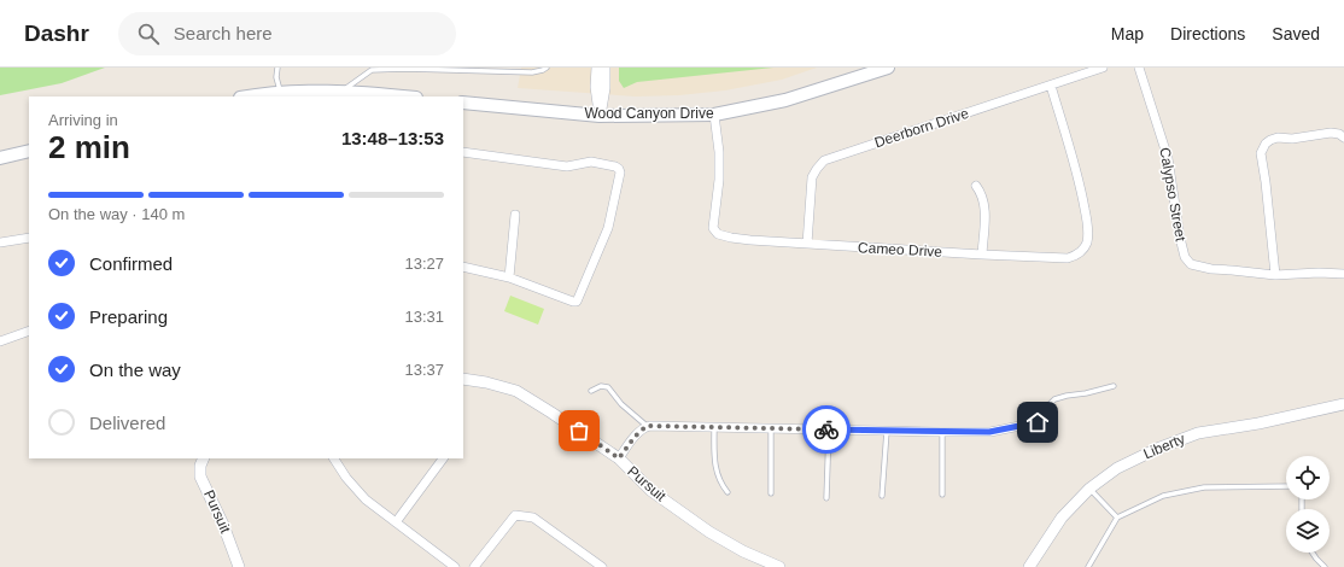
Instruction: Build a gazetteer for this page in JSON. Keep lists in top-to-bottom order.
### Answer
{
  "streets": {
    "main road": ["Wood Canyon Drive"],
    "street": [
      "Deerborn Drive",
      "Calypso Street",
      "Cameo Drive",
      "Liberty",
      "Pursuit"
    ]
  },
  "crossings": [
    ["Wood Canyon Drive", "Cameo Drive"],
    ["Deerborn Drive", "Cameo Drive"]
  ],
  "page": {
    "header": "Dashr",
    "search": "Search here",
    "nav": ["Map", "Directions", "Saved"],
    "heading": ["2 min", "Arriving in", "13:48–13:53"],
    "bar": "On the way · 140 m",
    "list": [
      ["Confirmed", "13:27"],
      ["Preparing", "13:31"],
      ["On the way", "13:37"],
      "Delivered"
    ]
  }
}
